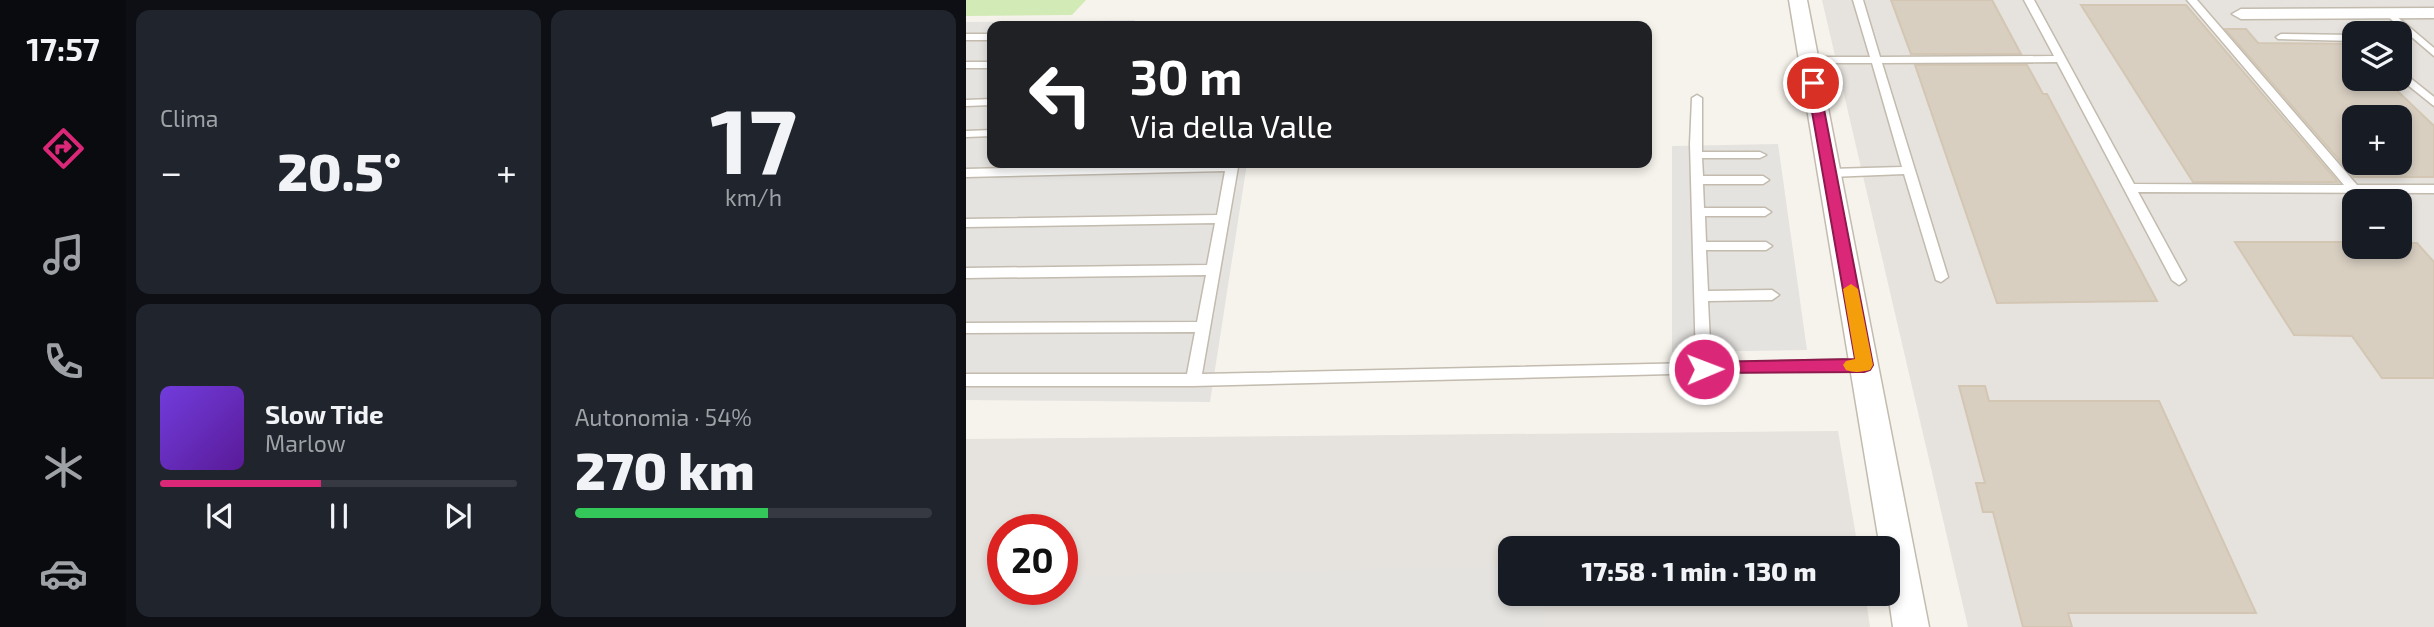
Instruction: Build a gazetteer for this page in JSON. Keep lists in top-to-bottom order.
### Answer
{
  "page": {
    "tabs": "17:57",
    "tile": [
      "Clima",
      ["17", "km/h"],
      ["Autonomia · 54%", "270 km"]
    ],
    "map_buttons": ["+", "−"],
    "turn": ["30 m", "Via della Valle"],
    "heat": ["−", "20.5°", "+"],
    "song": ["Slow Tide", "Marlow"],
    "limit": "20",
    "trip": "17:58 · 1 min · 130 m"
  }
}
